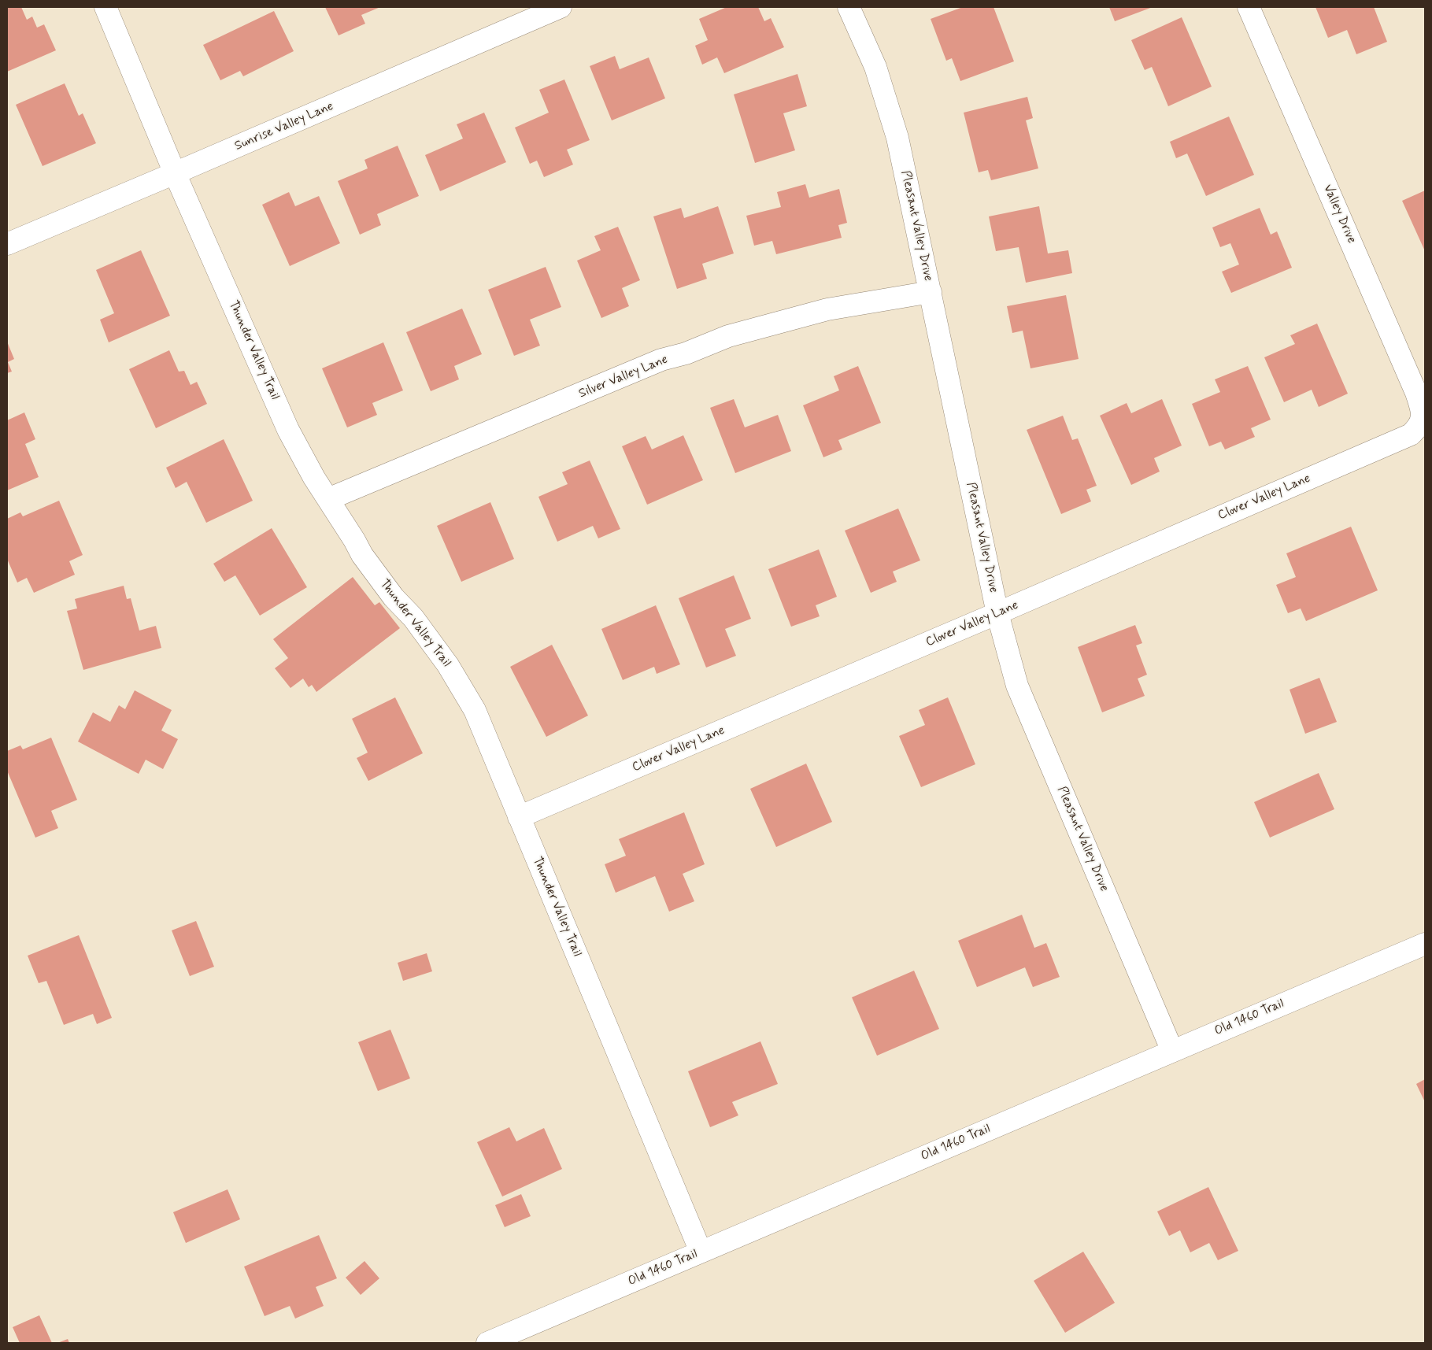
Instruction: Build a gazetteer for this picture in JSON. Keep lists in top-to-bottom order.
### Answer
{
  "streets": {
    "street": [
      "Sunrise Valley Lane",
      "Valley Drive",
      "Pleasant Valley Drive",
      "Thunder Valley Trail",
      "Silver Valley Lane",
      "Clover Valley Lane",
      "Old 1460 Trail"
    ]
  },
  "crossings": [
    ["Sunrise Valley Lane", "Thunder Valley Trail"],
    ["Valley Drive", "Clover Valley Lane"],
    ["Pleasant Valley Drive", "Silver Valley Lane"],
    ["Pleasant Valley Drive", "Clover Valley Lane"],
    ["Pleasant Valley Drive", "Old 1460 Trail"],
    ["Thunder Valley Trail", "Silver Valley Lane"],
    ["Thunder Valley Trail", "Clover Valley Lane"],
    ["Thunder Valley Trail", "Old 1460 Trail"]
  ]
}
